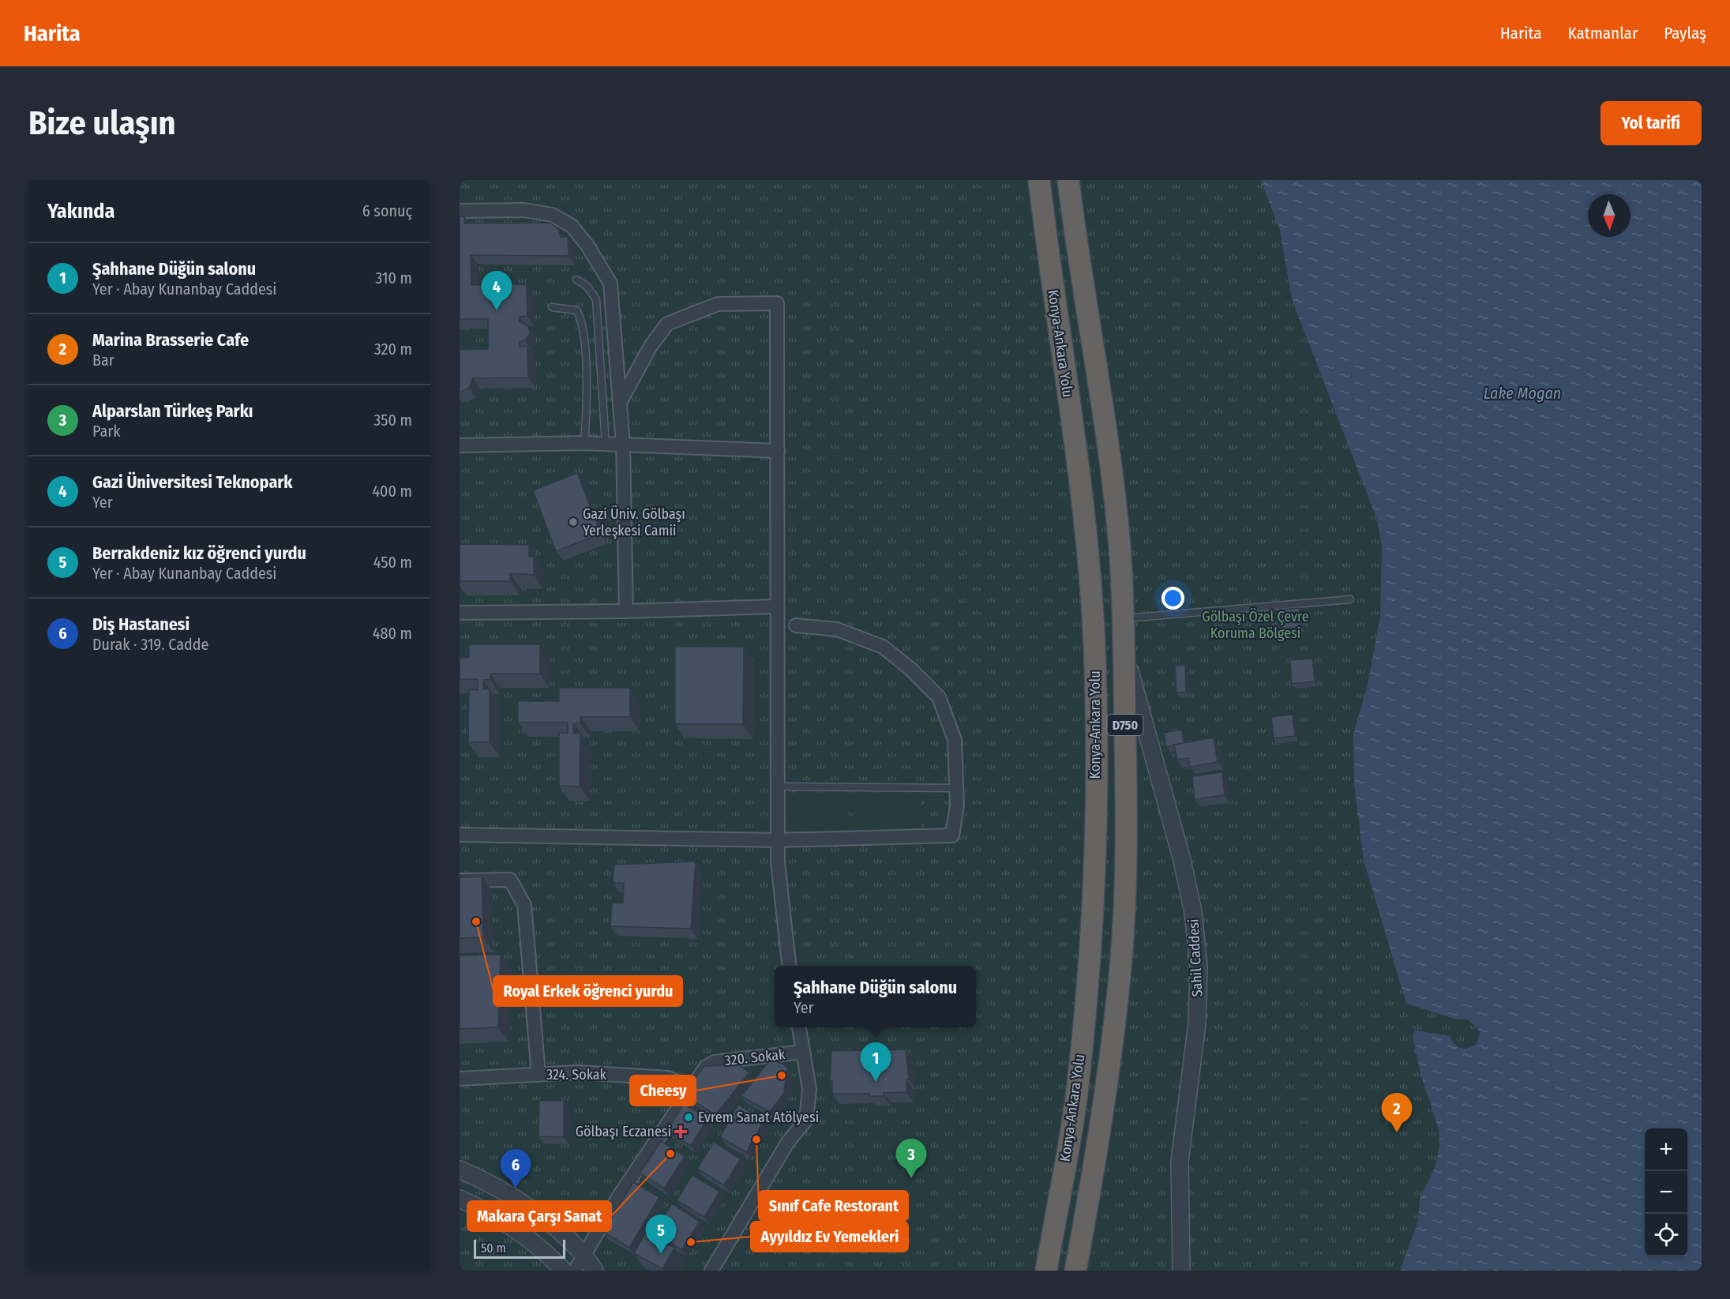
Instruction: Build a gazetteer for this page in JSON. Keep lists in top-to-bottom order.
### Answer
{
  "streets": {
    "highway": ["Konya-Ankara Yolu", "D750"],
    "street": ["Sahil Caddesi", "320. Sokak", "324. Sokak"]
  },
  "crossings": [
    ["D750", "Sahil Caddesi"],
    ["320. Sokak", "324. Sokak"]
  ],
  "water": ["Lake Mogan"],
  "parks": ["Gölbaşı Özel Çevre Koruma Bölgesi"],
  "places": {
    "other": [
      "Gazi Üniv. Gölbaşı Yerleşkesi Camii",
      "Royal Erkek öğrenci yurdu",
      "Cheesy",
      "Evrem Sanat Atölyesi",
      "Sınıf Cafe Restorant",
      "Makara Çarşı Sanat",
      "Ayyıldız Ev Yemekleri"
    ],
    "health": ["Gölbaşı Eczanesi"]
  },
  "scale_bar": "50 m",
  "north": "bottom",
  "page": {
    "header": "Harita",
    "nav": ["Harita", "Katmanlar", "Paylaş"],
    "buttons": "Yol tarifi",
    "title": "Bize ulaşın",
    "heading": ["Yakında", "6 sonuç"],
    "list": [
      {
        "mark": "1",
        "name": "Şahhane Düğün salonu",
        "note": "Yer · Abay Kunanbay Caddesi",
        "value": "310 m"
      },
      {
        "mark": "2",
        "name": "Marina Brasserie Cafe",
        "note": "Bar",
        "value": "320 m"
      },
      {
        "mark": "3",
        "name": "Alparslan Türkeş Parkı",
        "note": "Park",
        "value": "350 m"
      },
      {
        "mark": "4",
        "name": "Gazi Üniversitesi Teknopark",
        "note": "Yer",
        "value": "400 m"
      },
      {
        "mark": "5",
        "name": "Berrakdeniz kız öğrenci yurdu",
        "note": "Yer · Abay Kunanbay Caddesi",
        "value": "450 m"
      },
      {
        "mark": "6",
        "name": "Diş Hastanesi",
        "note": "Durak · 319. Cadde",
        "value": "480 m"
      }
    ],
    "pins": [
      "4",
      "1",
      "2",
      "3",
      "6",
      "5"
    ],
    "popup": ["Şahhane Düğün salonu", "Yer"],
    "map_buttons": ["+", "−"],
    "scale": "50 m"
  }
}
